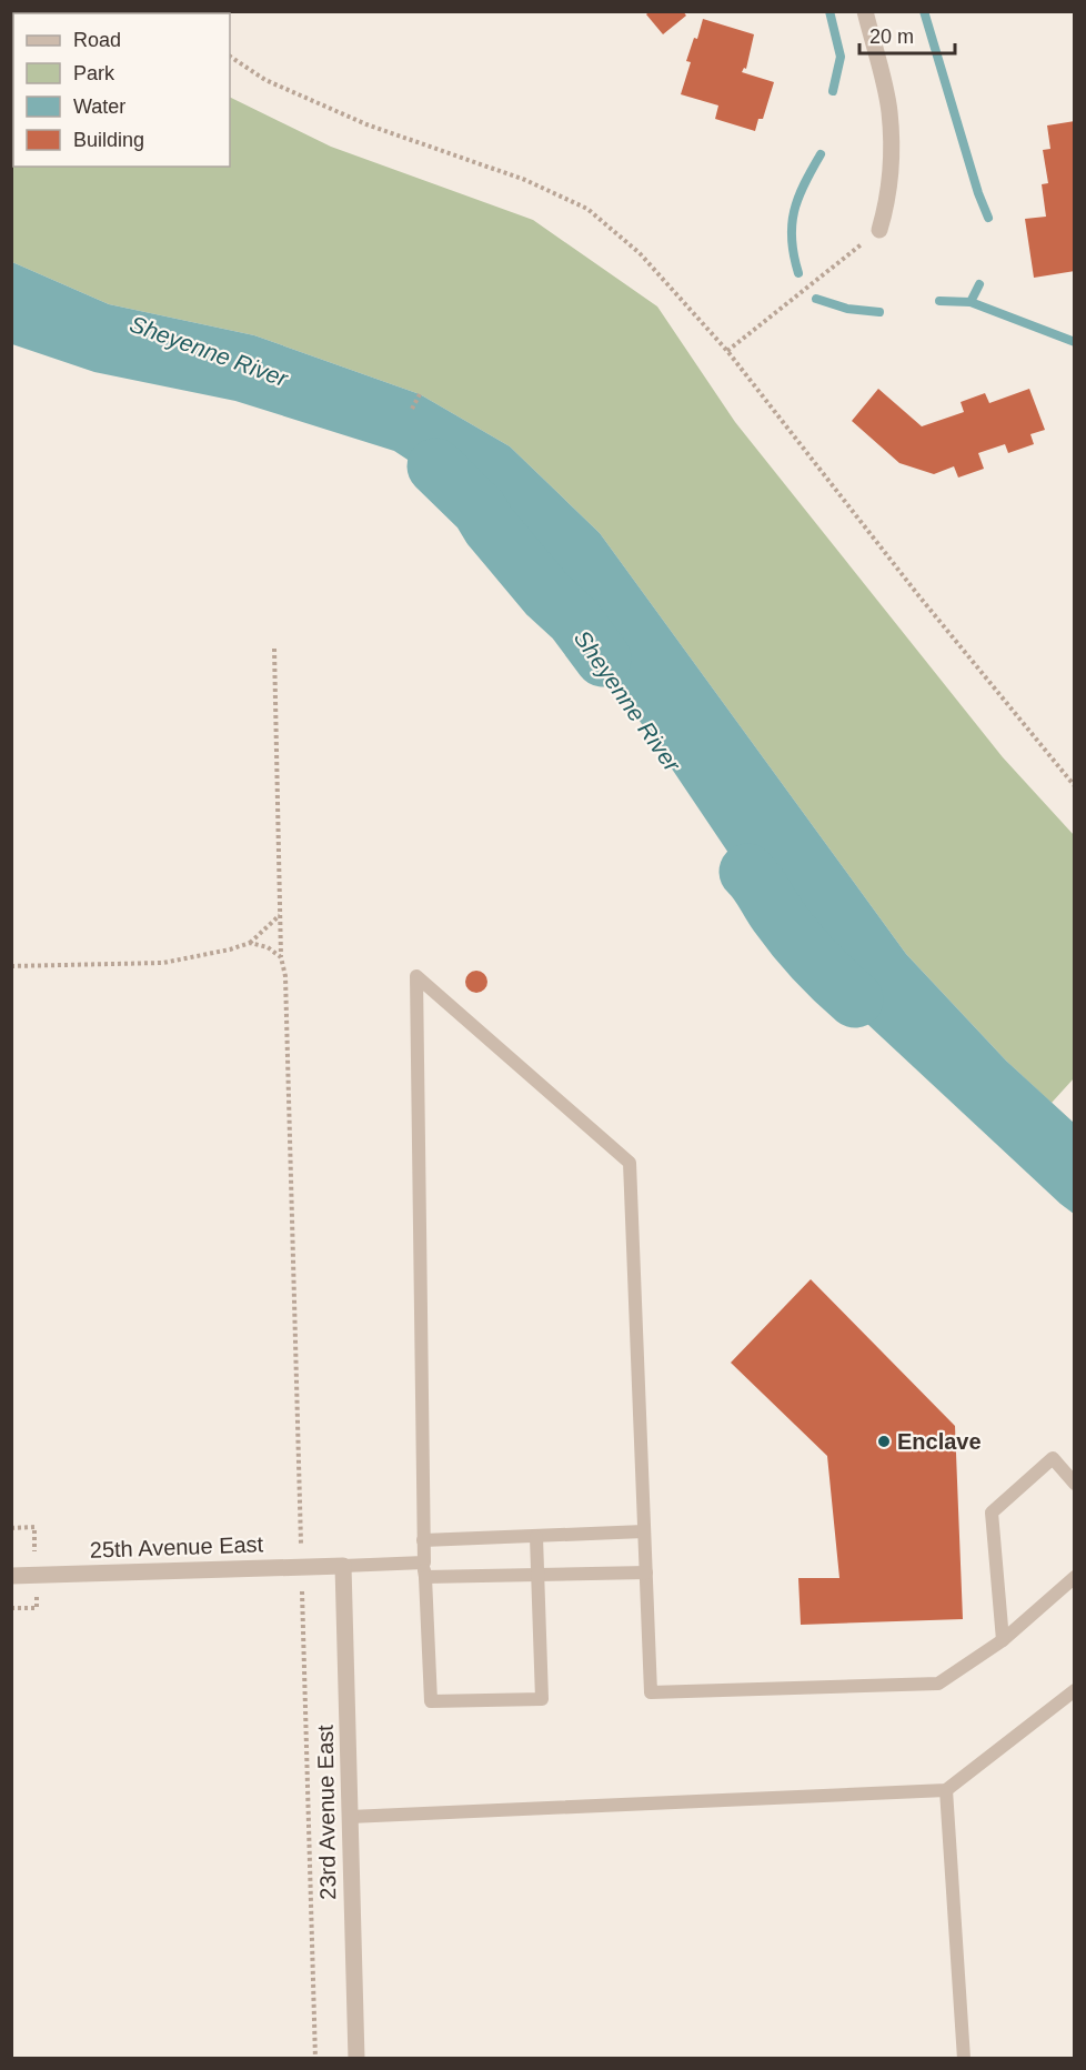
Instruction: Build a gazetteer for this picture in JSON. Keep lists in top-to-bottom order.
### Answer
{
  "streets": {
    "street": ["25th Avenue East", "23rd Avenue East"]
  },
  "crossings": [
    ["25th Avenue East", "23rd Avenue East"]
  ],
  "water": ["Sheyenne River"],
  "places": ["Enclave"],
  "legend": [
    "Road",
    "Park",
    "Water",
    "Building"
  ],
  "scale_bar": "20 m"
}
